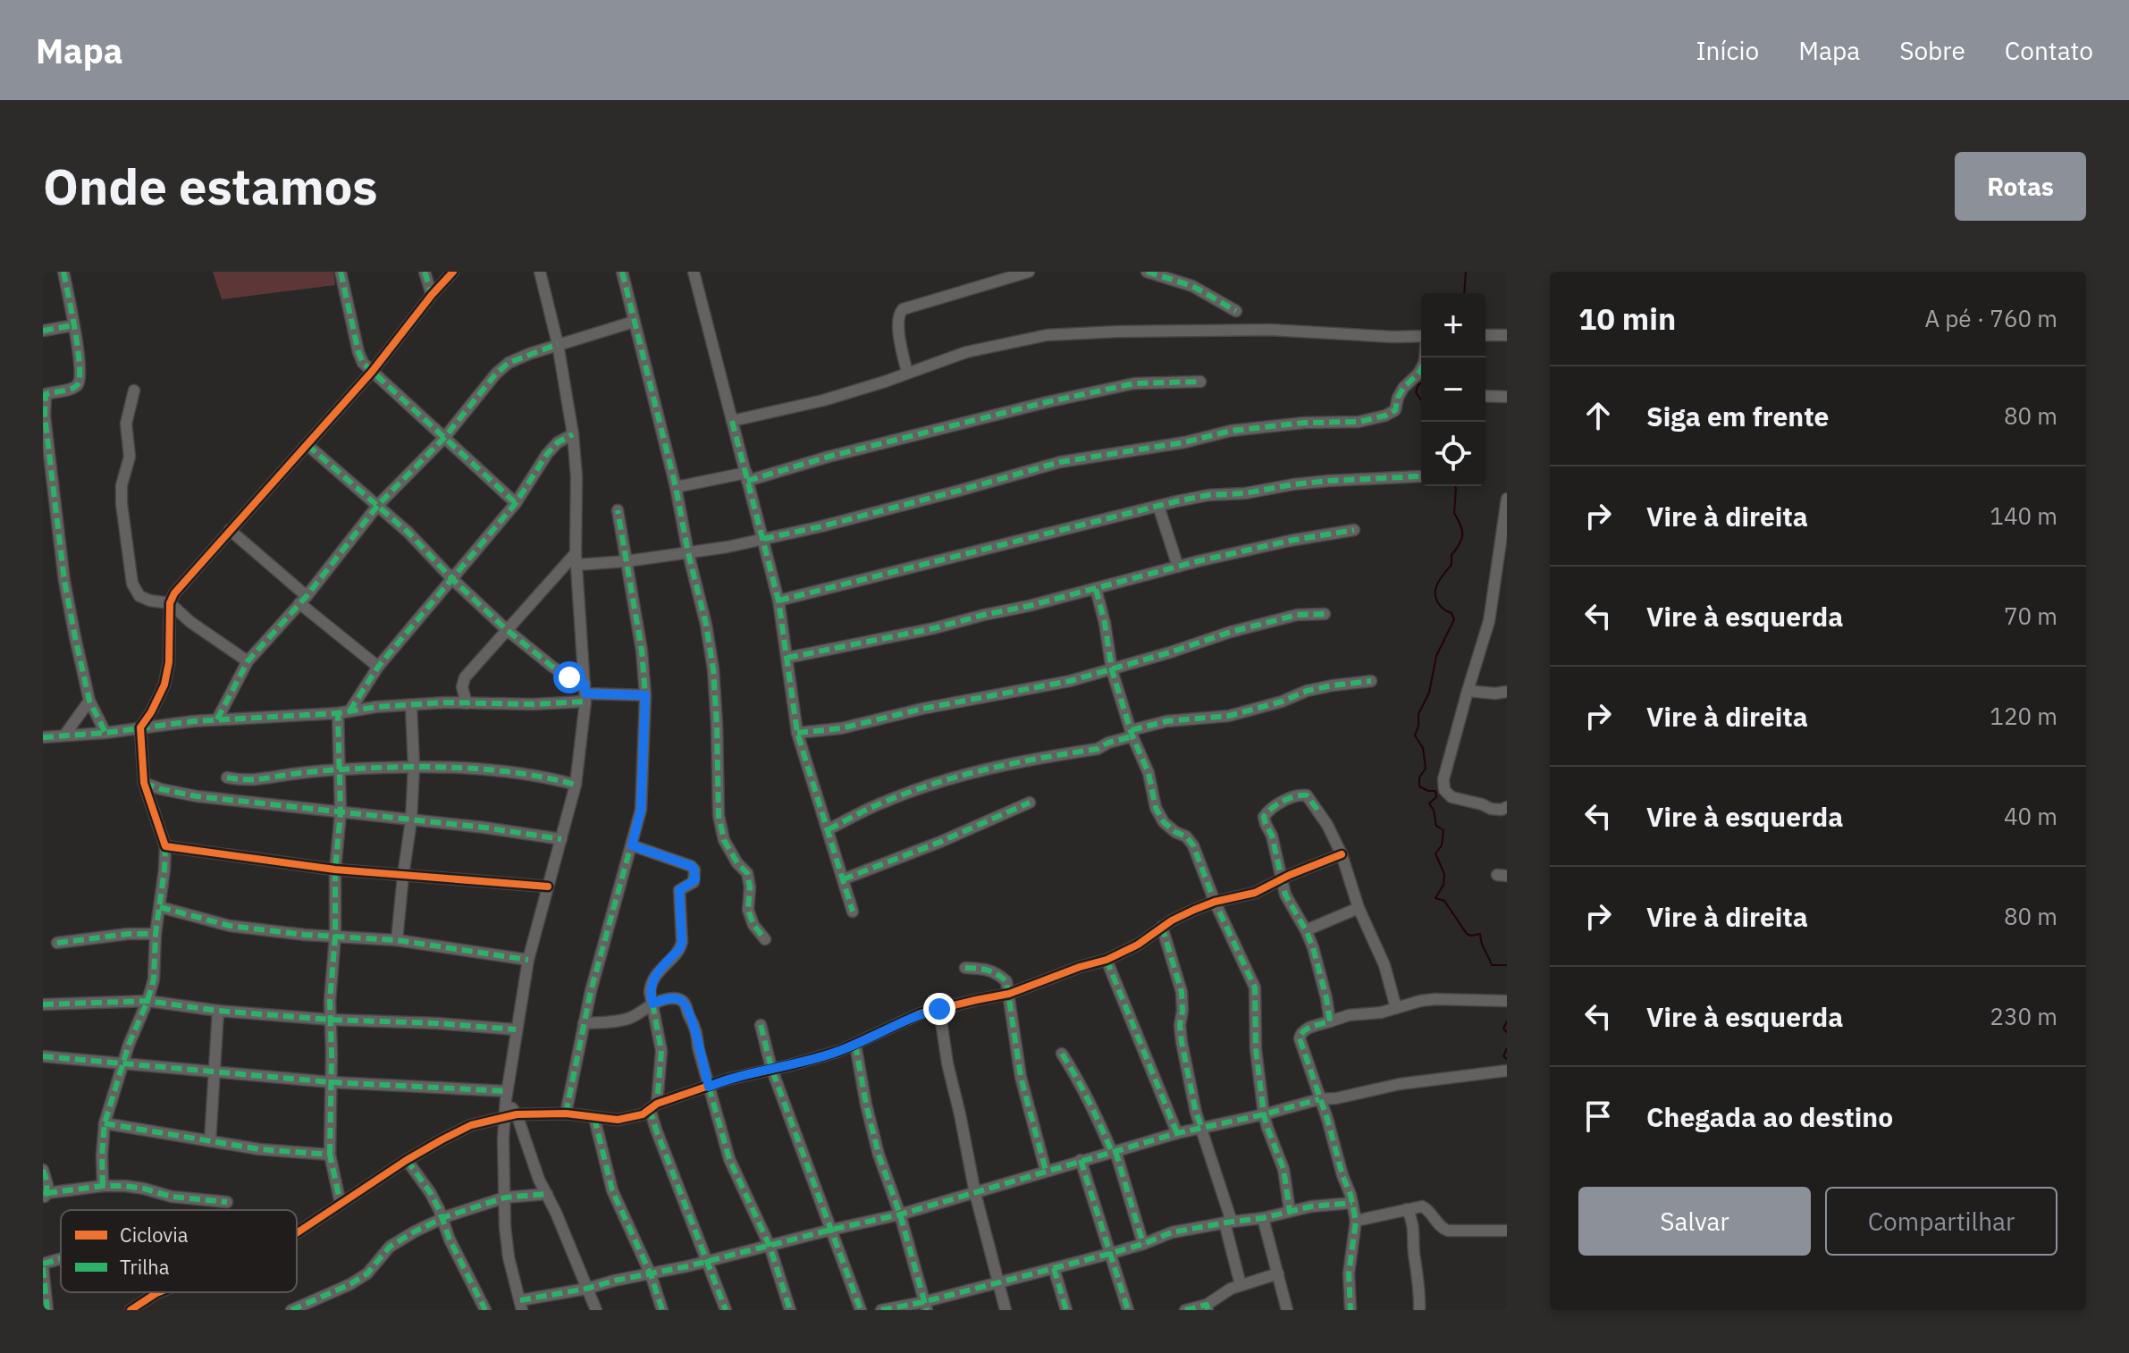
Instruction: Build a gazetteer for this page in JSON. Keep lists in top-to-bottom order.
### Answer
{
  "legend": ["Ciclovia", "Trilha"],
  "page": {
    "header": "Mapa",
    "nav": [
      "Início",
      "Mapa",
      "Sobre",
      "Contato"
    ],
    "buttons": [
      "Rotas",
      ["Salvar", "Compartilhar"]
    ],
    "title": "Onde estamos",
    "heading": ["10 min", "A pé · 760 m"],
    "map_buttons": ["+", "−"],
    "list": [
      ["Siga em frente", "80 m"],
      ["Vire à direita", "140 m"],
      ["Vire à esquerda", "70 m"],
      ["Vire à direita", "120 m"],
      ["Vire à esquerda", "40 m"],
      ["Vire à direita", "80 m"],
      ["Vire à esquerda", "230 m"],
      "Chegada ao destino"
    ]
  }
}
